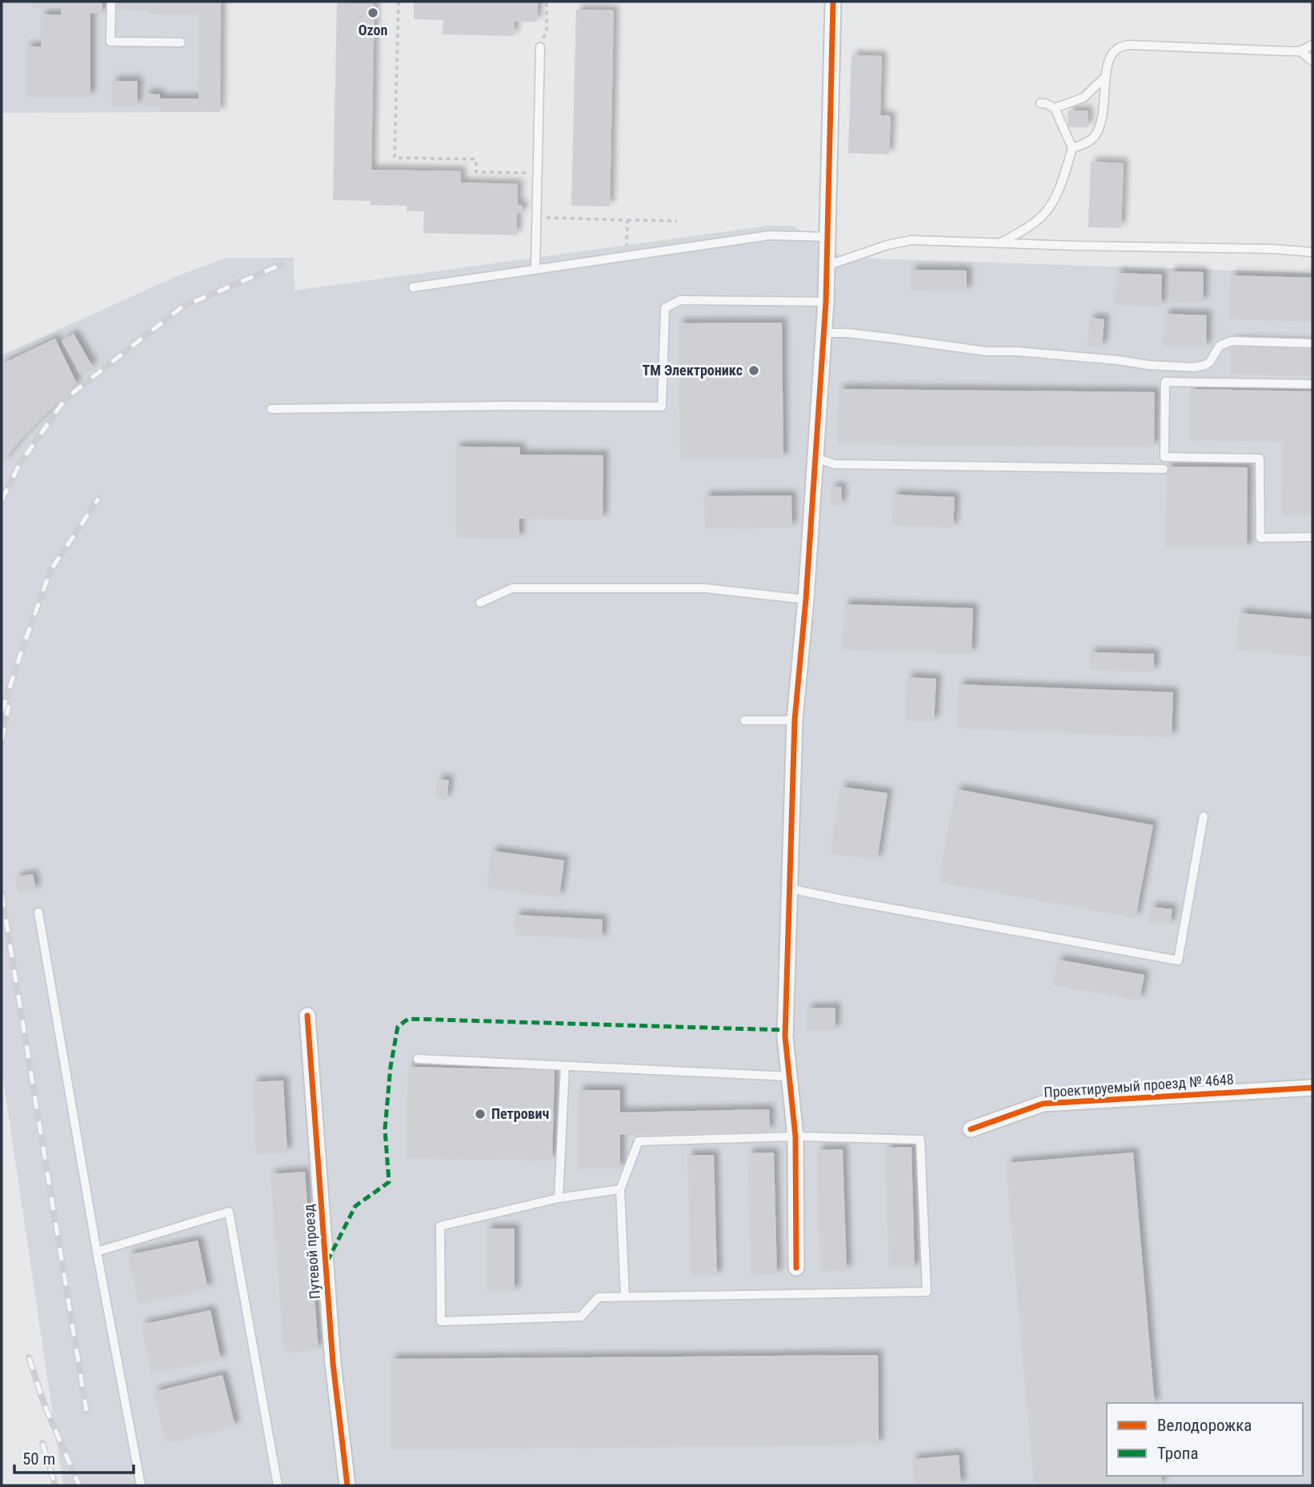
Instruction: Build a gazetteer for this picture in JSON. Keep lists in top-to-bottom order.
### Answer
{
  "streets": {
    "street": ["Проектируемый проезд № 4648", "Путевой проезд"]
  },
  "places": ["Ozon", "ТМ Электроникс", "Петрович"],
  "legend": ["Велодорожка", "Тропа"],
  "scale_bar": "50 m"
}
